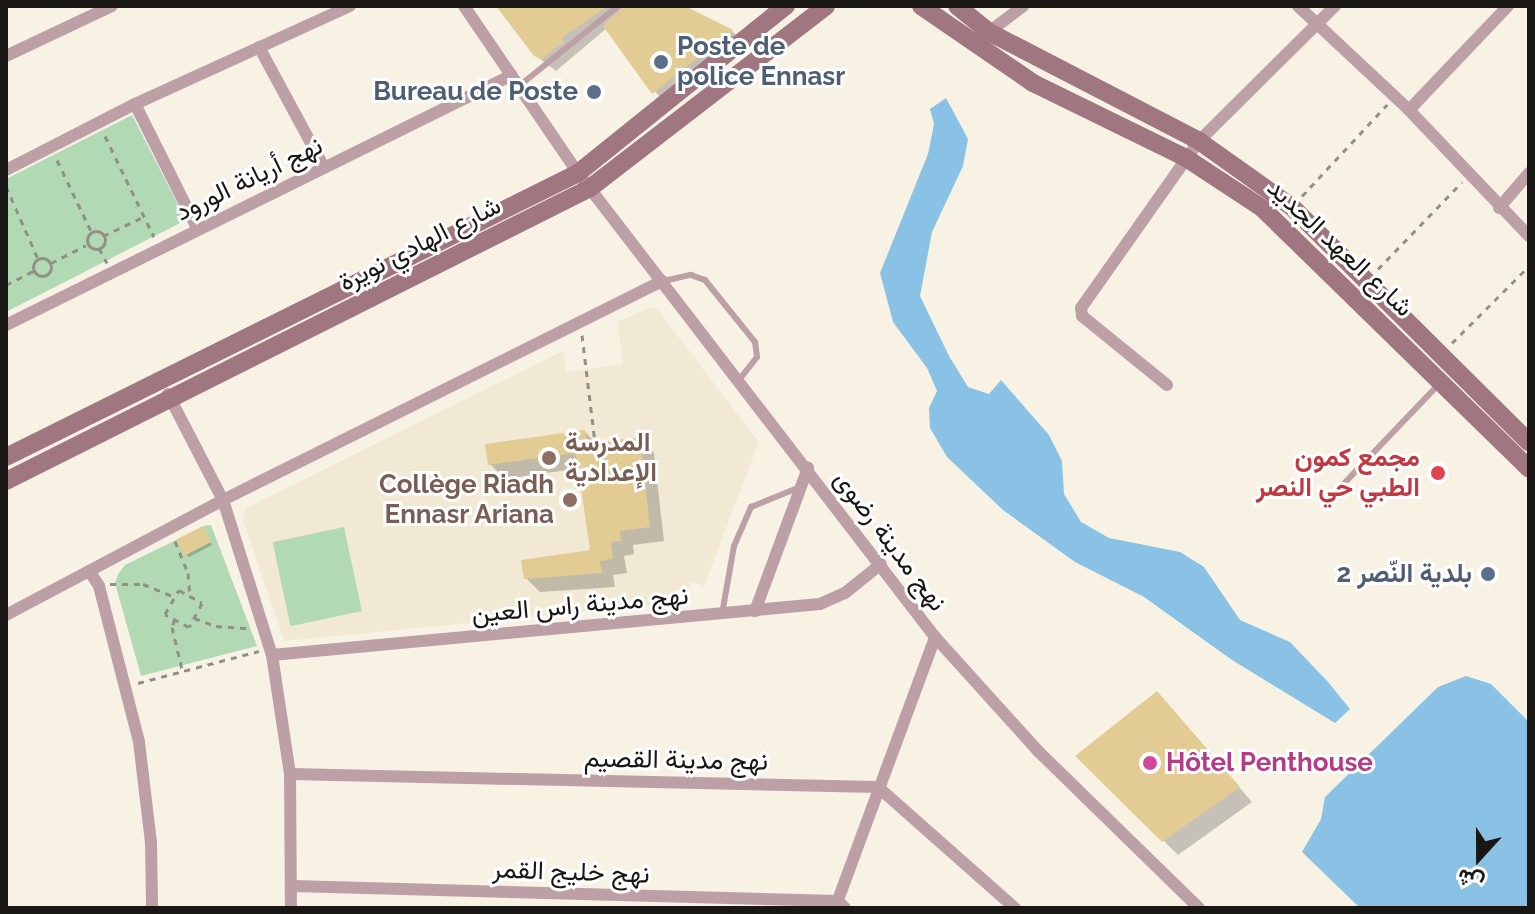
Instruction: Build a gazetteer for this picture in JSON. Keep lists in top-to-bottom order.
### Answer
{
  "streets": {
    "main road": ["شارع الهادي نويرة", "شارع العهد الجديد"],
    "street": [
      "نهج أريانة الورود",
      "نهج مدينة رضوى",
      "نهج مدينة راس العين",
      "نهج مدينة القصيم",
      "نهج خليج القمر"
    ]
  },
  "crossings": [
    ["شارع الهادي نويرة", "نهج مدينة رضوى"],
    ["نهج مدينة رضوى", "نهج مدينة راس العين"]
  ],
  "places": [
    "Poste de police Ennasr",
    "Bureau de Poste",
    "المدرسة الإعدادية",
    "مجمع كمون الطبي حي النصر",
    "Collège Riadh Ennasr Ariana",
    "بلدية النّصر 2",
    "Hôtel Penthouse"
  ],
  "north": "bottom"
}
